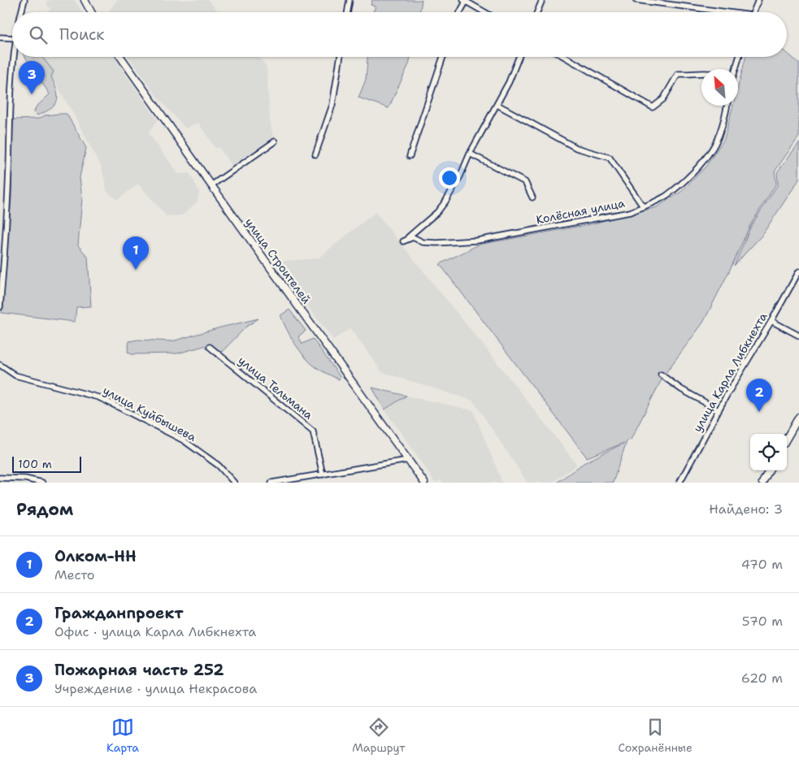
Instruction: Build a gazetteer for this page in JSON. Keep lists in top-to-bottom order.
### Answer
{
  "streets": {
    "main road": ["улица Строителей"],
    "street": [
      "Колёсная улица",
      "улица Карла Либкнехта",
      "улица Тельмана",
      "улица Куйбышева"
    ]
  },
  "scale_bar": "100 m",
  "north": "top left",
  "page": {
    "search": "Поиск",
    "pins": ["3", "1", "2"],
    "scale": "100 m",
    "heading": ["Рядом", "Найдено: 3"],
    "list": [
      {
        "mark": "1",
        "name": "Олком-НН",
        "note": "Место",
        "value": "470 m"
      },
      {
        "mark": "2",
        "name": "Гражданпроект",
        "note": "Офис · улица Карла Либкнехта",
        "value": "570 m"
      },
      {
        "mark": "3",
        "name": "Пожарная часть 252",
        "note": "Учреждение · улица Некрасова",
        "value": "620 m"
      }
    ],
    "nav": ["Карта", "Маршрут", "Сохранённые"]
  }
}
